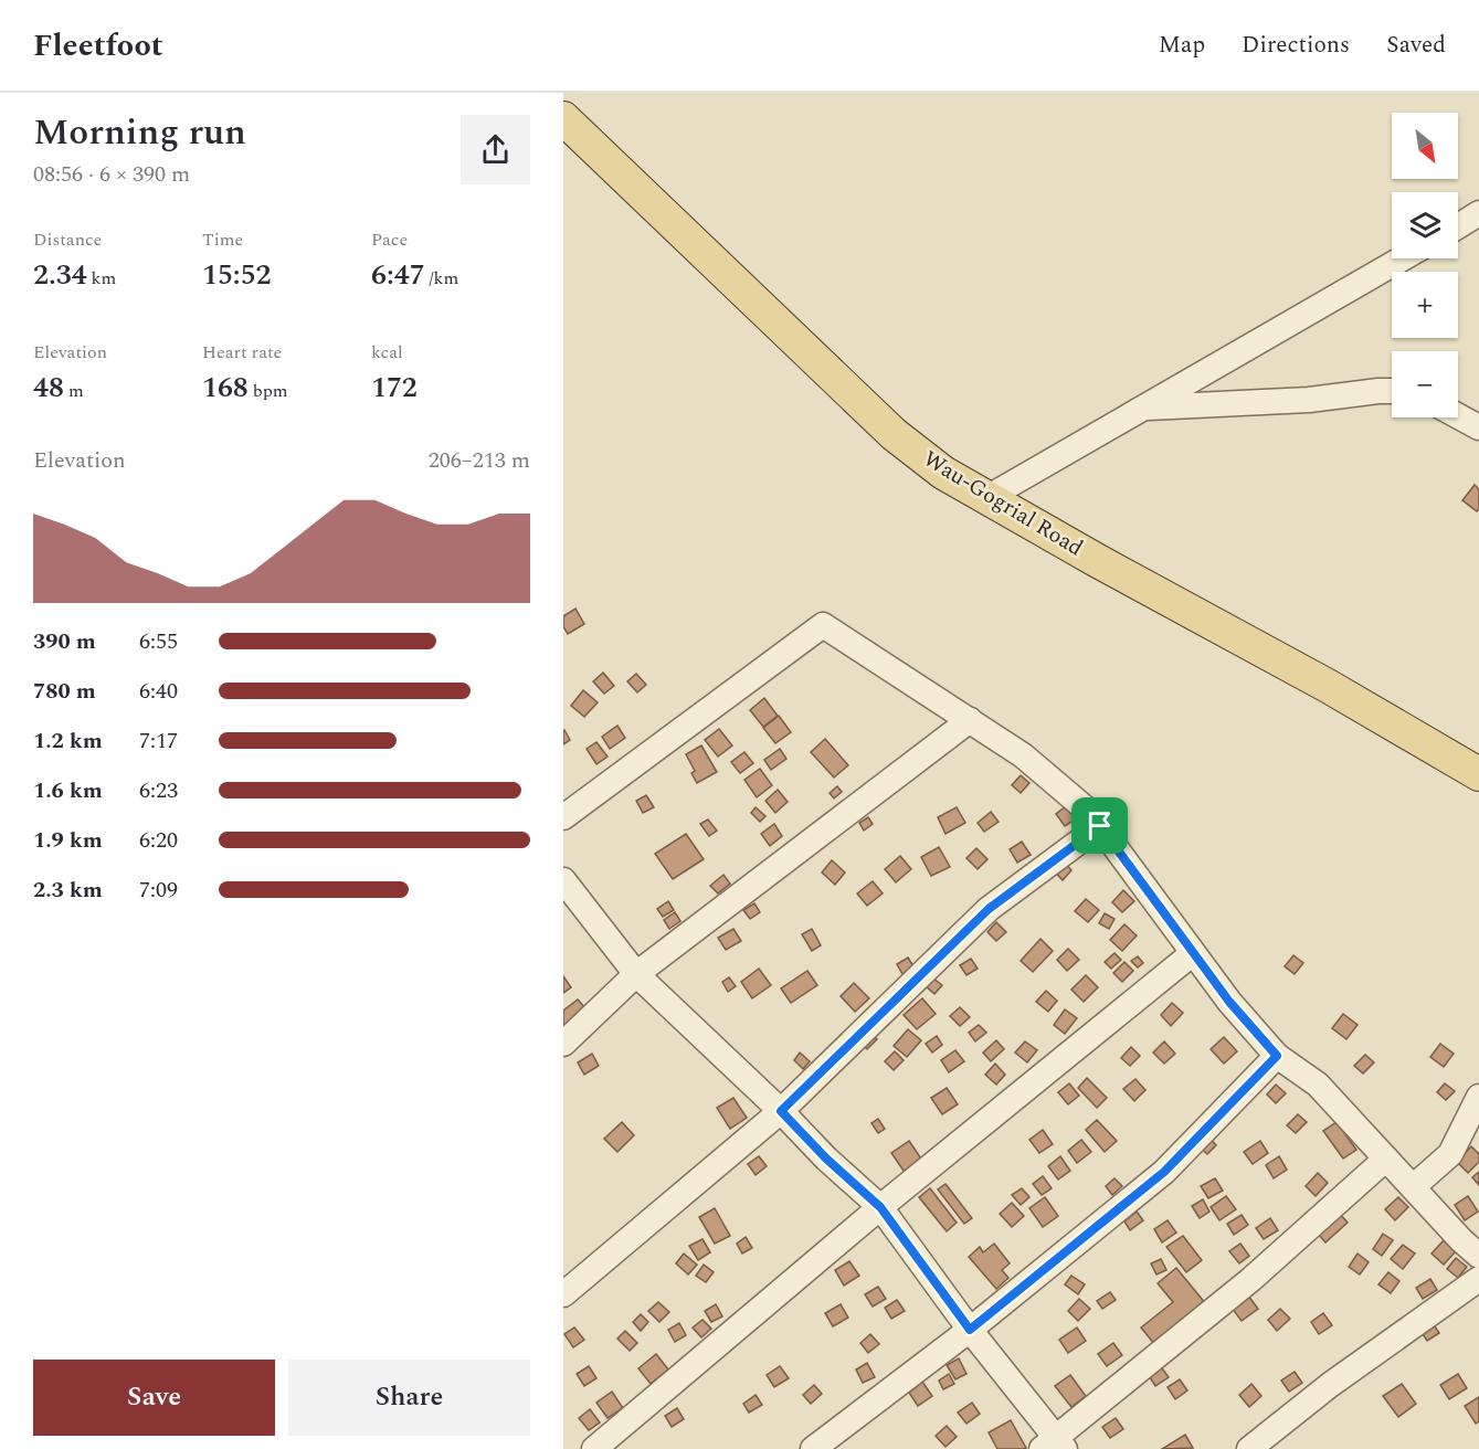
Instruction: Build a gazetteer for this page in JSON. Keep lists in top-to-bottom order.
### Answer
{
  "streets": {
    "main road": ["Wau-Gogrial Road"]
  },
  "north": "bottom right",
  "page": {
    "header": "Fleetfoot",
    "nav": ["Map", "Directions", "Saved"],
    "heading": ["Morning run", "08:56 · 6 × 390 m"],
    "map_buttons": ["+", "−"],
    "stats": [
      ["Distance", "2.34 km"],
      ["Time", "15:52"],
      ["Pace", "6:47 /km"],
      ["Elevation", "48 m"],
      ["Heart rate", "168 bpm"],
      ["kcal", "172"]
    ],
    "chart": ["Elevation", "206–213 m"],
    "list": [
      {
        "name": "390 m",
        "note": "6:55"
      },
      {
        "name": "780 m",
        "note": "6:40"
      },
      {
        "name": "1.2 km",
        "note": "7:17"
      },
      {
        "name": "1.6 km",
        "note": "6:23"
      },
      {
        "name": "1.9 km",
        "note": "6:20"
      },
      {
        "name": "2.3 km",
        "note": "7:09"
      }
    ],
    "buttons": ["Save", "Share"]
  }
}
